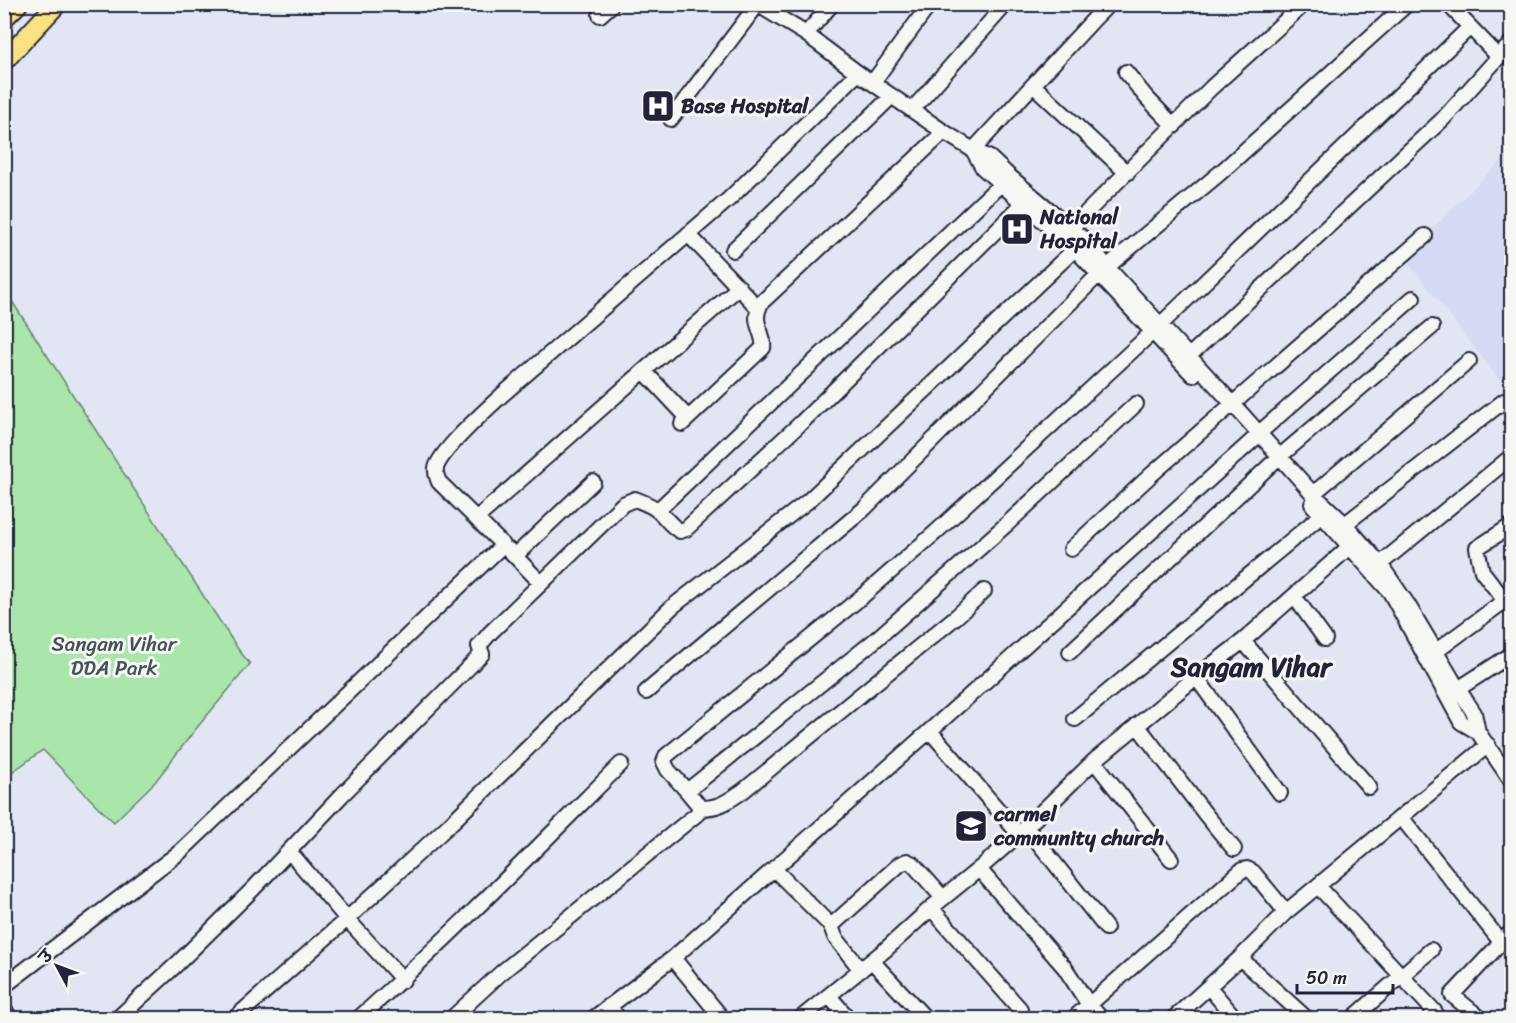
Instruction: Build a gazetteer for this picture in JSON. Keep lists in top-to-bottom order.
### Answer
{
  "districts": ["Sangam Vihar"],
  "parks": ["Sangam Vihar DDA Park"],
  "places": {
    "hospital": ["Base Hospital", "National Hospital"],
    "school or university": ["carmel community church"]
  },
  "scale_bar": "50 m",
  "north": "top left"
}
